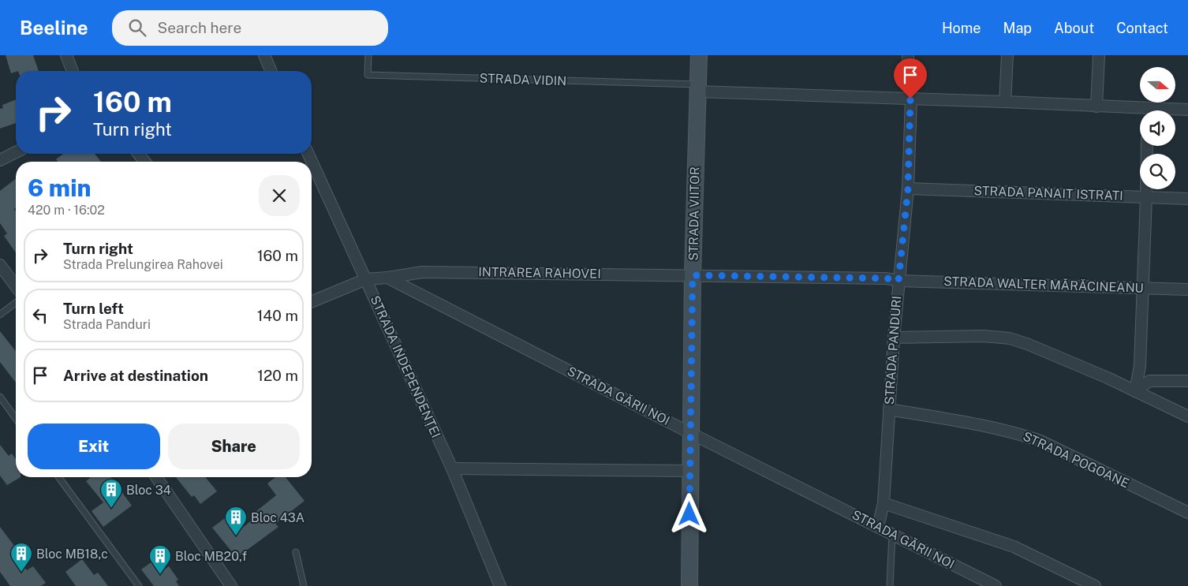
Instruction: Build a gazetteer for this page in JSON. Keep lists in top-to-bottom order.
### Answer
{
  "streets": {
    "street": [
      "STRADA PANAIT ISTRATI",
      "STRADA VIITOR",
      "INTRAREA RAHOVEI",
      "STRADA WALTER MĂRĂCINEANU",
      "STRADA PANDURI",
      "STRADA INDEPENDENȚEI",
      "STRADA GĂRII NOI",
      "STRADA POGOANE"
    ],
    "lane": ["STRADA VIDIN"]
  },
  "crossings": [
    ["STRADA VIDIN", "STRADA VIITOR"],
    ["STRADA PANAIT ISTRATI", "STRADA PANDURI"],
    ["STRADA VIITOR", "INTRAREA RAHOVEI"],
    ["STRADA VIITOR", "STRADA GĂRII NOI"],
    ["INTRAREA RAHOVEI", "STRADA WALTER MĂRĂCINEANU"],
    ["INTRAREA RAHOVEI", "STRADA PANDURI"],
    ["INTRAREA RAHOVEI", "STRADA GĂRII NOI"],
    ["STRADA WALTER MĂRĂCINEANU", "STRADA PANDURI"],
    ["STRADA PANDURI", "STRADA GĂRII NOI"],
    ["STRADA PANDURI", "STRADA POGOANE"]
  ],
  "places": {
    "building": [
      "Bloc 34",
      "Bloc 43A",
      "Bloc MB18,c",
      "Bloc MB20,f"
    ]
  },
  "north": "right",
  "page": {
    "header": "Beeline",
    "search": "Search here",
    "nav": [
      "Home",
      "Map",
      "About",
      "Contact"
    ],
    "turn": ["160 m", "Turn right"],
    "heading": ["6 min", "420 m · 16:02"],
    "list": [
      {
        "name": "Turn right",
        "note": "Strada Prelungirea Rahovei",
        "value": "160 m"
      },
      {
        "name": "Turn left",
        "note": "Strada Panduri",
        "value": "140 m"
      },
      {
        "name": "Arrive at destination",
        "value": "120 m"
      }
    ],
    "buttons": ["Exit", "Share"]
  }
}
